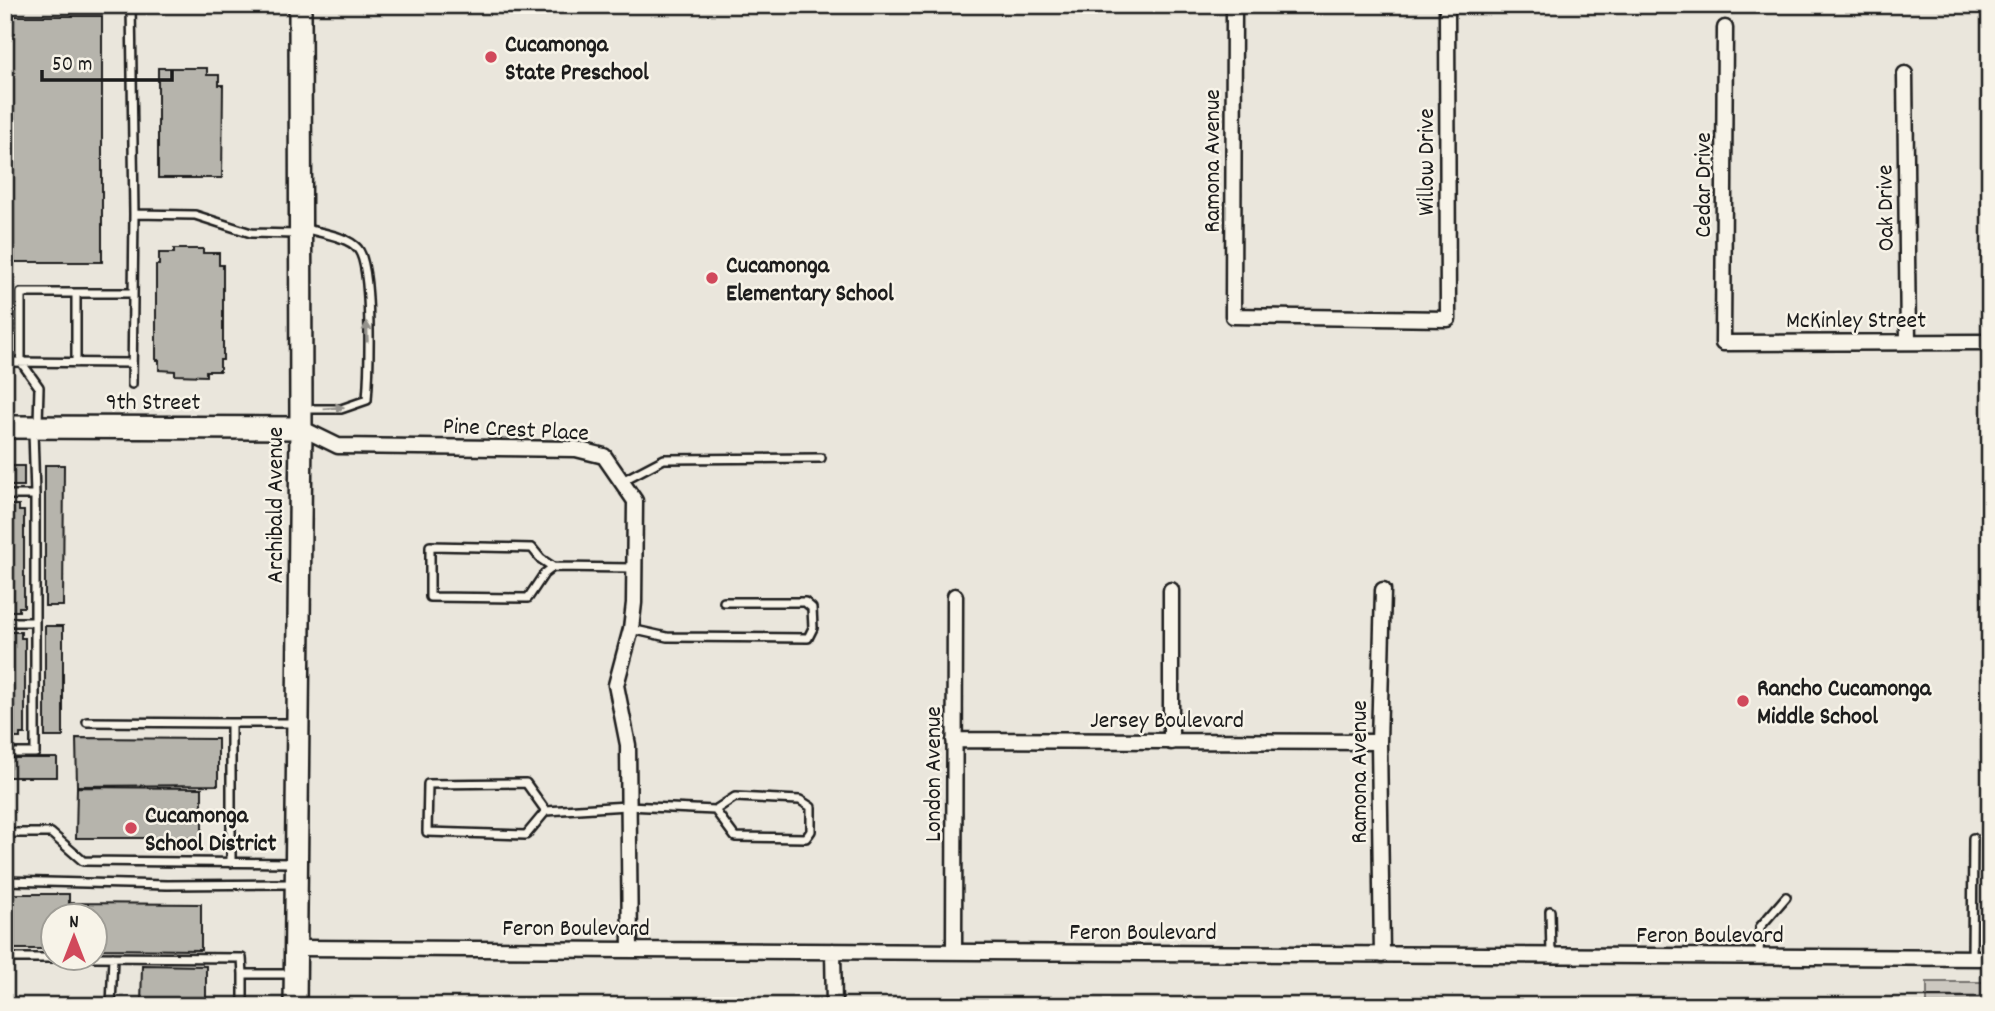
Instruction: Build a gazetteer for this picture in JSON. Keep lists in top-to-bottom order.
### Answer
{
  "streets": {
    "main road": ["9th Street", "Archibald Avenue"],
    "street": [
      "Ramona Avenue",
      "Willow Drive",
      "Cedar Drive",
      "Oak Drive",
      "McKinley Street",
      "Pine Crest Place",
      "Jersey Boulevard",
      "London Avenue",
      "Feron Boulevard"
    ]
  },
  "crossings": [
    ["Ramona Avenue", "Willow Drive"],
    ["Ramona Avenue", "Jersey Boulevard"],
    ["Ramona Avenue", "Feron Boulevard"],
    ["Cedar Drive", "McKinley Street"],
    ["Oak Drive", "McKinley Street"],
    ["9th Street", "Pine Crest Place"],
    ["9th Street", "Archibald Avenue"],
    ["Pine Crest Place", "Archibald Avenue"],
    ["Pine Crest Place", "Feron Boulevard"],
    ["Archibald Avenue", "Feron Boulevard"],
    ["Jersey Boulevard", "London Avenue"],
    ["London Avenue", "Feron Boulevard"]
  ],
  "places": [
    "Cucamonga State Preschool",
    "Cucamonga Elementary School",
    "Rancho Cucamonga Middle School",
    "Cucamonga School District"
  ],
  "scale_bar": "50 m",
  "north": "top"
}
